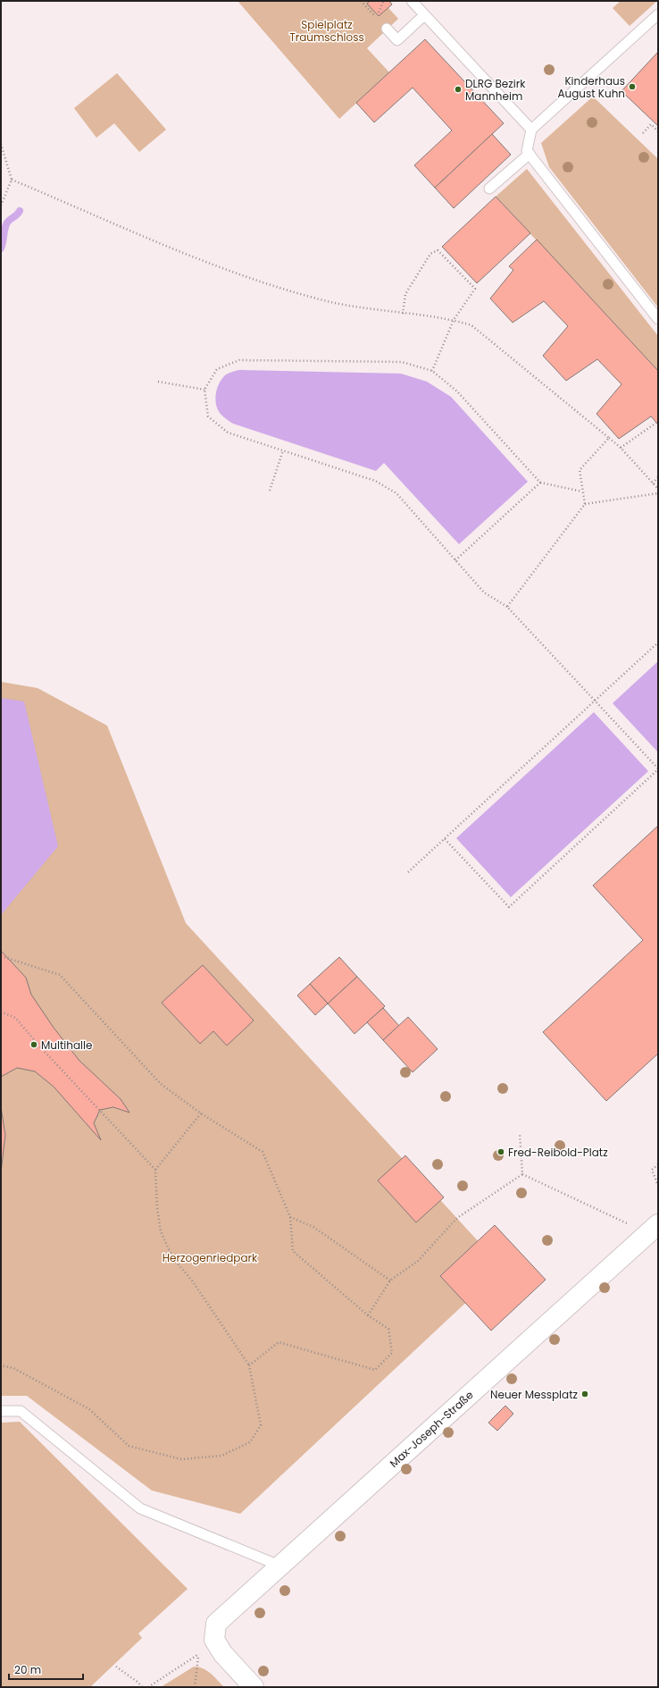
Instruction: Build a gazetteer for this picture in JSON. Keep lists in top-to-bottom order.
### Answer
{
  "streets": {
    "street": ["Max-Joseph-Straße"]
  },
  "parks": ["Spielplatz Traumschloss", "Herzogenriedpark"],
  "places": [
    "Kinderhaus August Kuhn",
    "DLRG Bezirk Mannheim",
    "Multihalle",
    "Fred-Reibold-Platz",
    "Neuer Messplatz"
  ],
  "scale_bar": "20 m"
}
